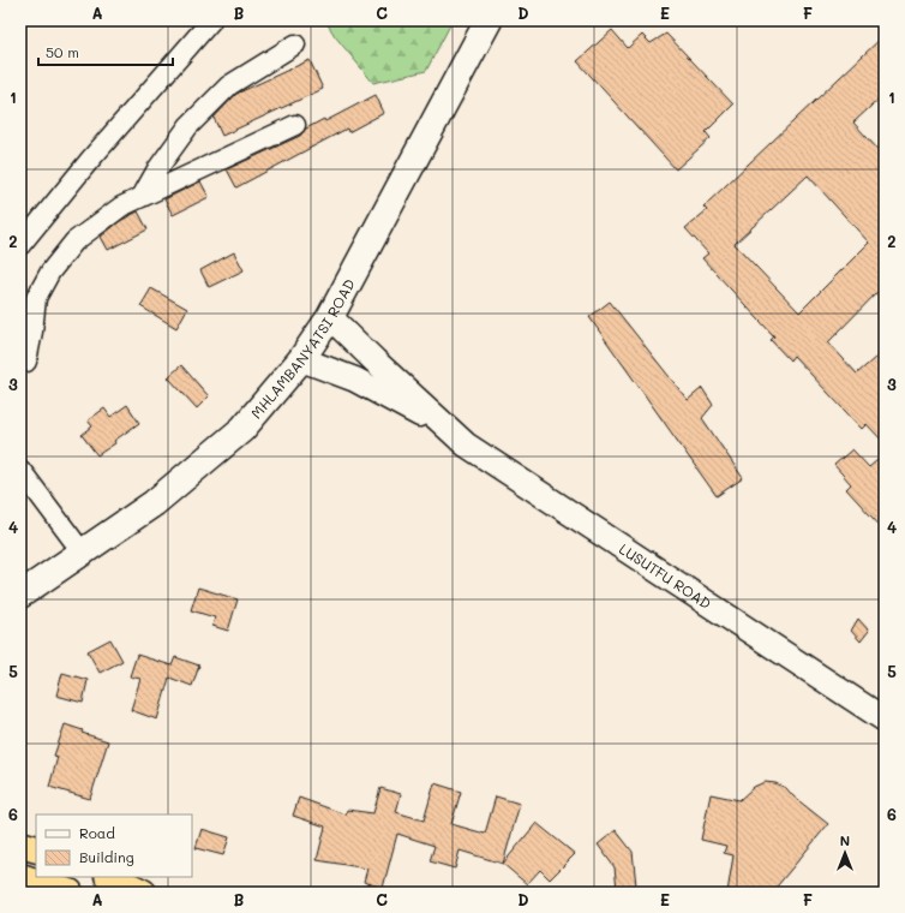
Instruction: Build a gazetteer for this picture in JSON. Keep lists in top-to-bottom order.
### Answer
{
  "streets": {
    "main road": ["MHLAMBANYATSI ROAD"],
    "street": ["LUSUTFU ROAD"]
  },
  "crossings": [
    ["MHLAMBANYATSI ROAD", "LUSUTFU ROAD"]
  ],
  "legend": ["Road", "Building"],
  "scale_bar": "50 m",
  "north": "top",
  "grid": {
    "columns": [
      "A",
      "B",
      "C",
      "D",
      "E",
      "F"
    ],
    "rows": [
      "1",
      "2",
      "3",
      "4",
      "5",
      "6"
    ]
  }
}
